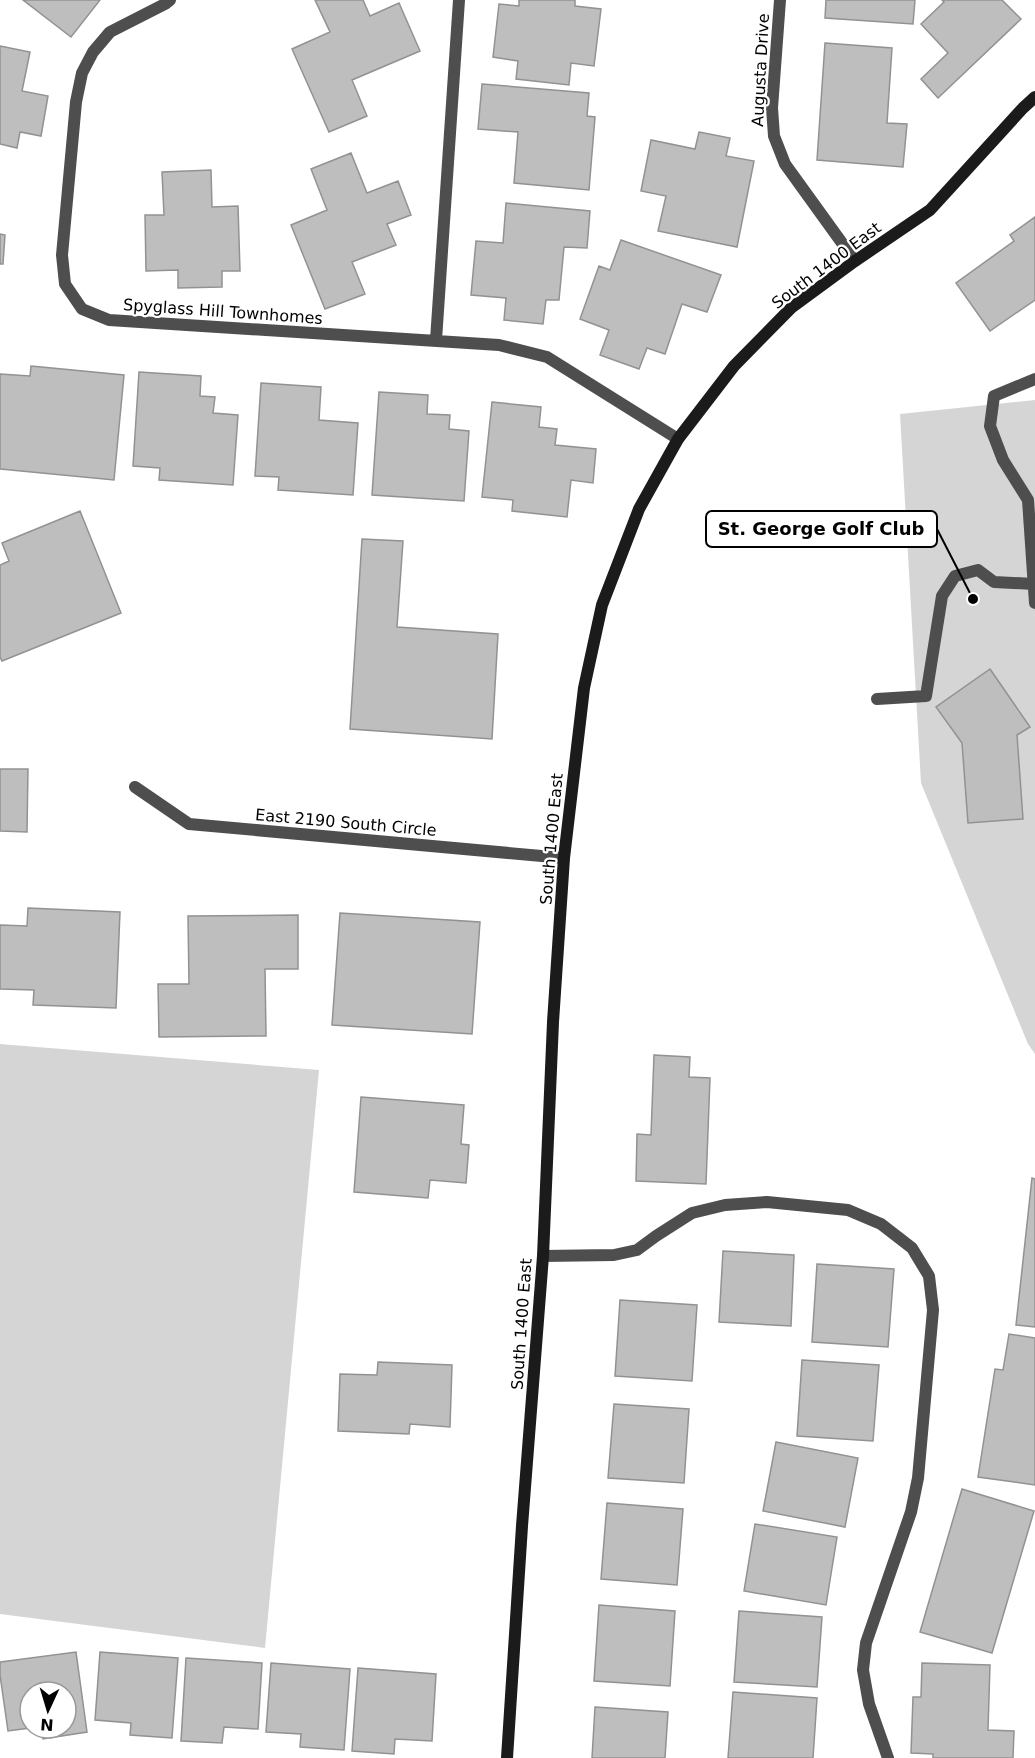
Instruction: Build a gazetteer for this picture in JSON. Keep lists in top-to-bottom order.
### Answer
{
  "streets": {
    "street": [
      "Augusta Drive",
      "South 1400 East",
      "Spyglass Hill Townhomes",
      "East 2190 South Circle"
    ]
  },
  "crossings": [
    ["Augusta Drive", "South 1400 East"],
    ["South 1400 East", "Spyglass Hill Townhomes"],
    ["South 1400 East", "East 2190 South Circle"]
  ],
  "places": ["St. George Golf Club"],
  "north": "bottom"
}
